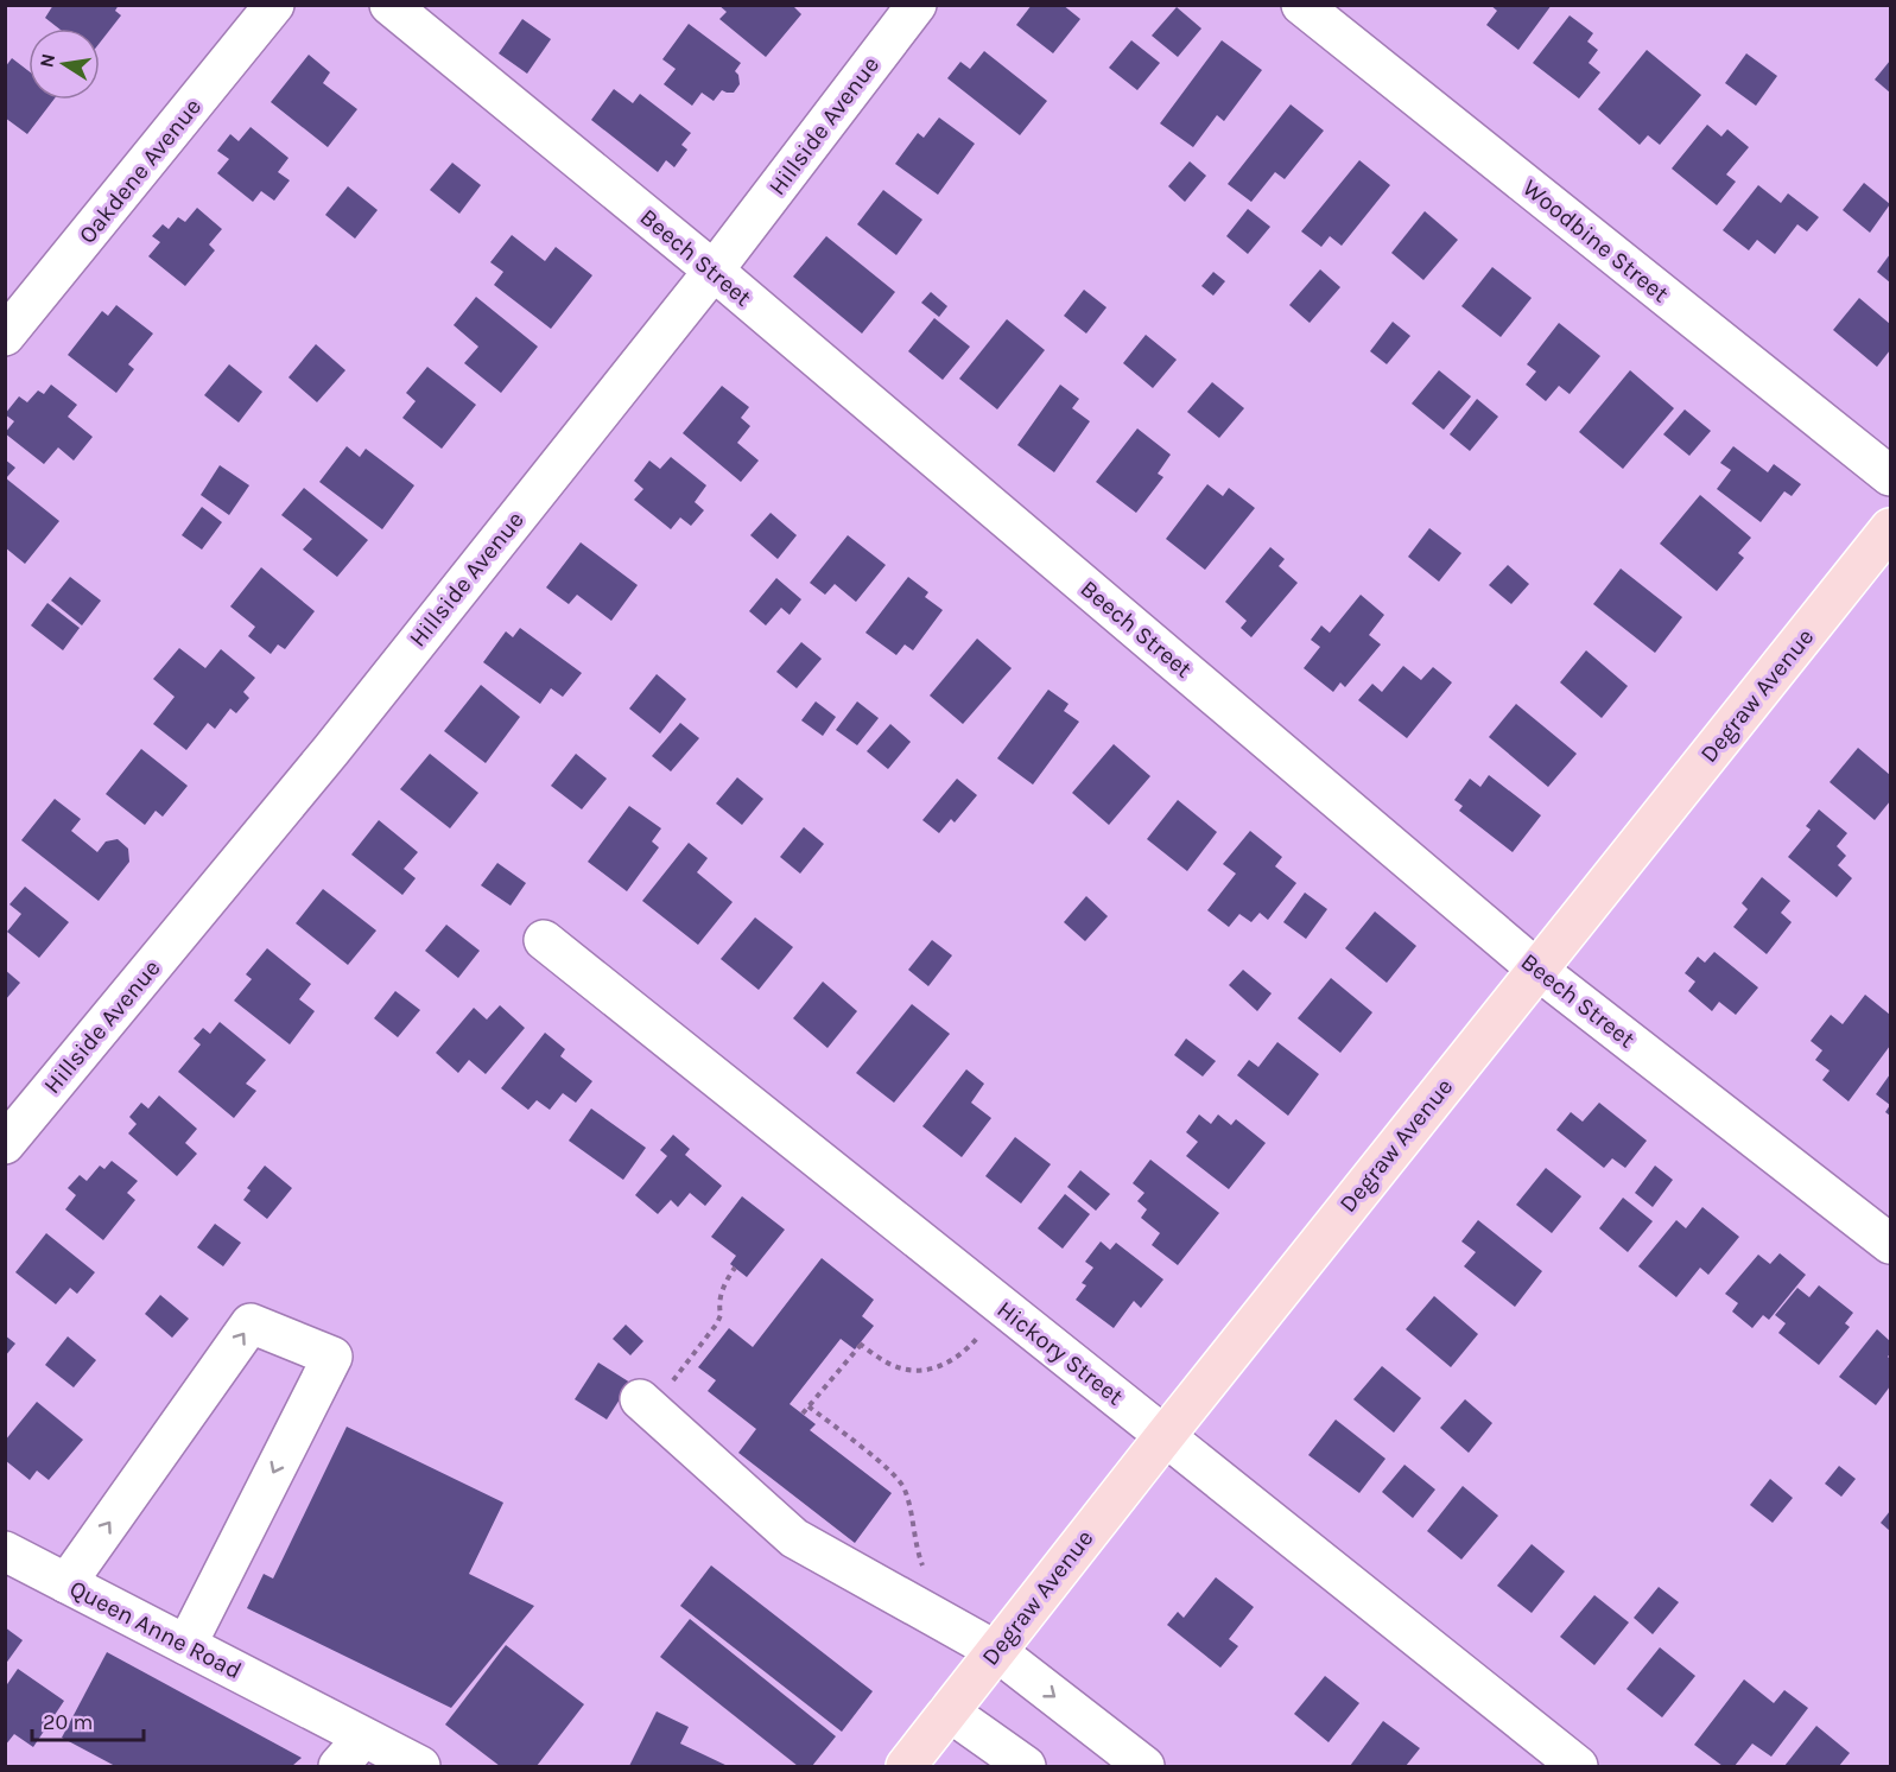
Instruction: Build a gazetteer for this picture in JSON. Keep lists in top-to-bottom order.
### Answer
{
  "streets": {
    "main road": ["Degraw Avenue"],
    "street": [
      "Hillside Avenue",
      "Oakdene Avenue",
      "Woodbine Street",
      "Beech Street",
      "Hickory Street",
      "Queen Anne Road"
    ]
  },
  "crossings": [
    ["Hillside Avenue", "Beech Street"],
    ["Beech Street", "Degraw Avenue"],
    ["Degraw Avenue", "Hickory Street"]
  ],
  "scale_bar": "20 m",
  "north": "left"
}
